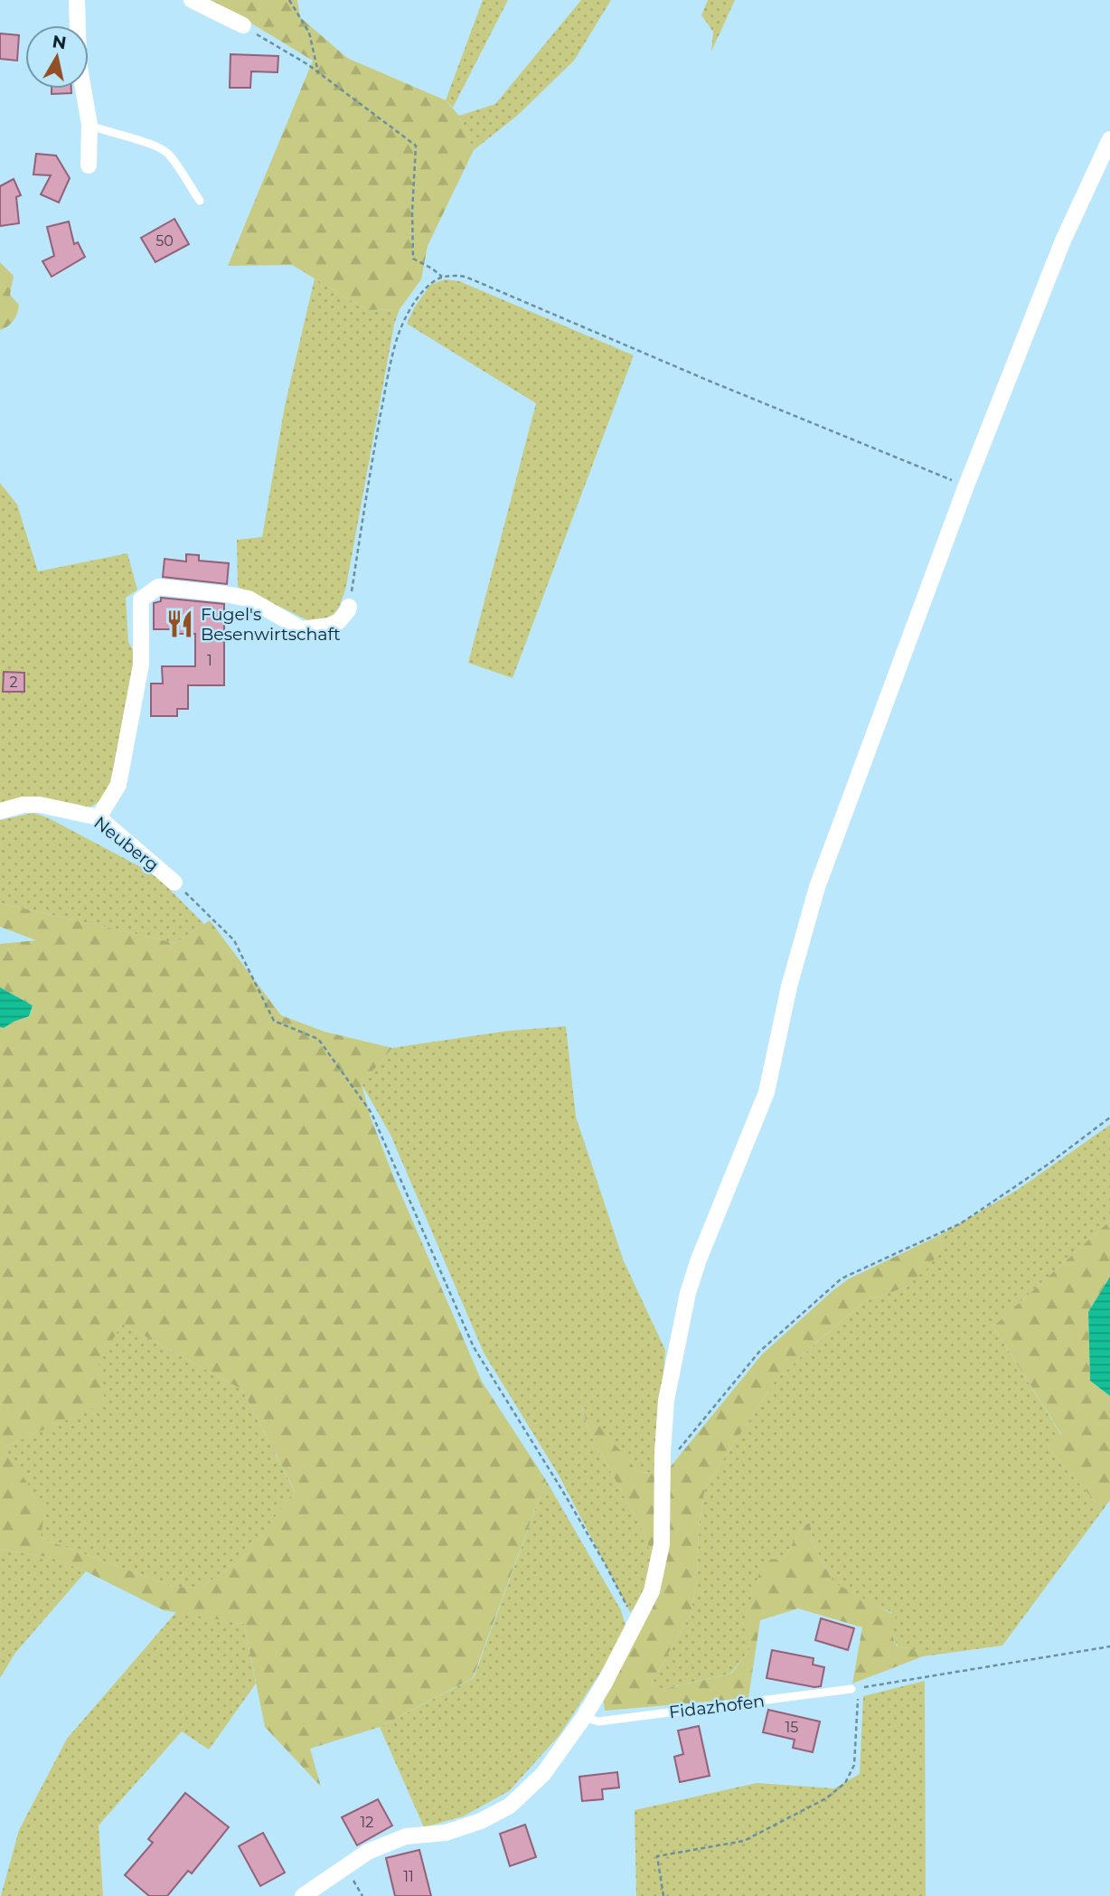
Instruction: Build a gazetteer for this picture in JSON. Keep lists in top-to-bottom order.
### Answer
{
  "streets": {
    "street": ["Neuberg"],
    "lane": ["Fidazhofen"]
  },
  "places": {
    "restaurant": ["Fugel's Besenwirtschaft"]
  },
  "house_numbers": [
    "50",
    "1",
    "2",
    "15",
    "12",
    "11"
  ],
  "north": "top"
}
